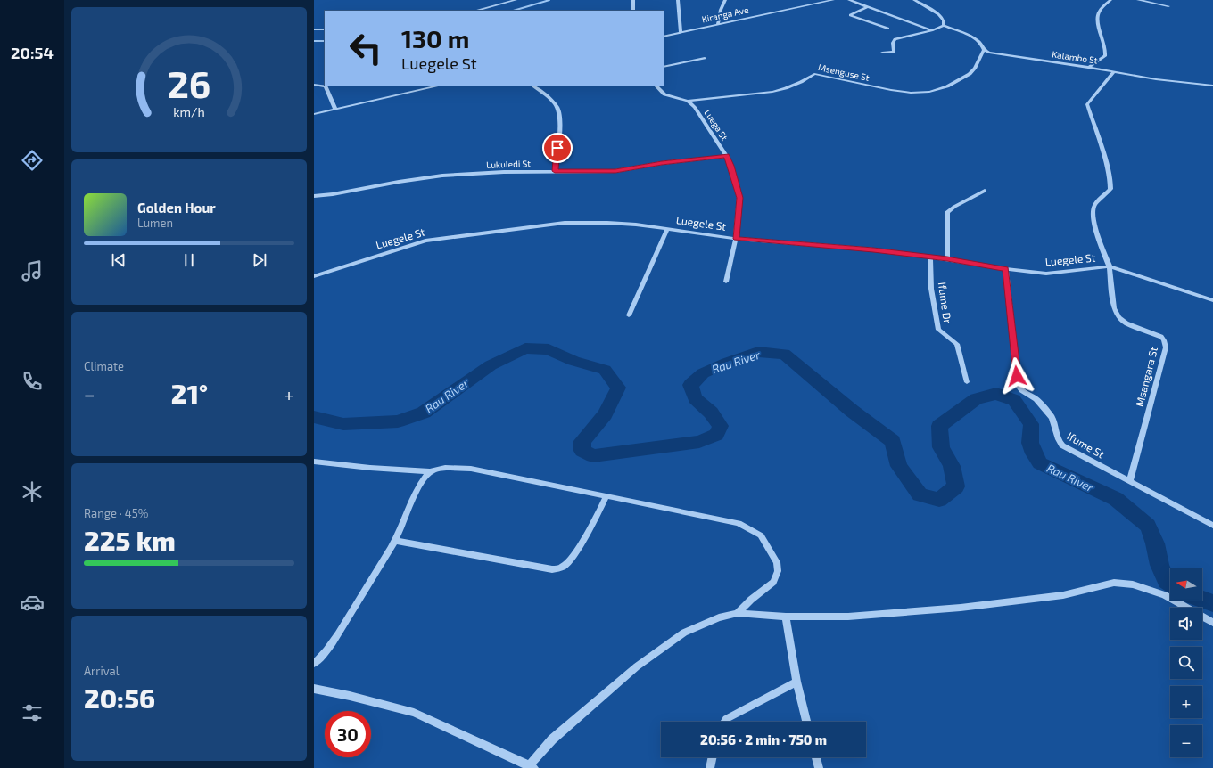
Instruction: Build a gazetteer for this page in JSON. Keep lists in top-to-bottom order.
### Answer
{
  "streets": {
    "street": [
      "Kiranga Ave",
      "Kalambo St",
      "Msenguse St",
      "Luega St",
      "Lukuledi St",
      "Luegele St",
      "Ifume Dr",
      "Msangara St",
      "Ifume St"
    ]
  },
  "crossings": [
    ["Kalambo St", "Msenguse St"],
    ["Kalambo St", "Msangara St"],
    ["Msenguse St", "Luega St"],
    ["Luega St", "Lukuledi St"],
    ["Luega St", "Luegele St"],
    ["Luegele St", "Ifume Dr"],
    ["Luegele St", "Msangara St"],
    ["Luegele St", "Ifume St"],
    ["Msangara St", "Ifume St"]
  ],
  "water": ["Rau River"],
  "north": "left",
  "page": {
    "tabs": "20:54",
    "turn": ["130 m", "Luegele St"],
    "song": ["Golden Hour", "Lumen"],
    "tile": [
      "Climate",
      ["Range · 45%", "225 km"],
      ["Arrival", "20:56"]
    ],
    "heat": ["−", "21°", "+"],
    "map_buttons": ["+", "−"],
    "limit": "30",
    "trip": "20:56 · 2 min · 750 m",
    "gauge": ["26", "km/h"]
  }
}
